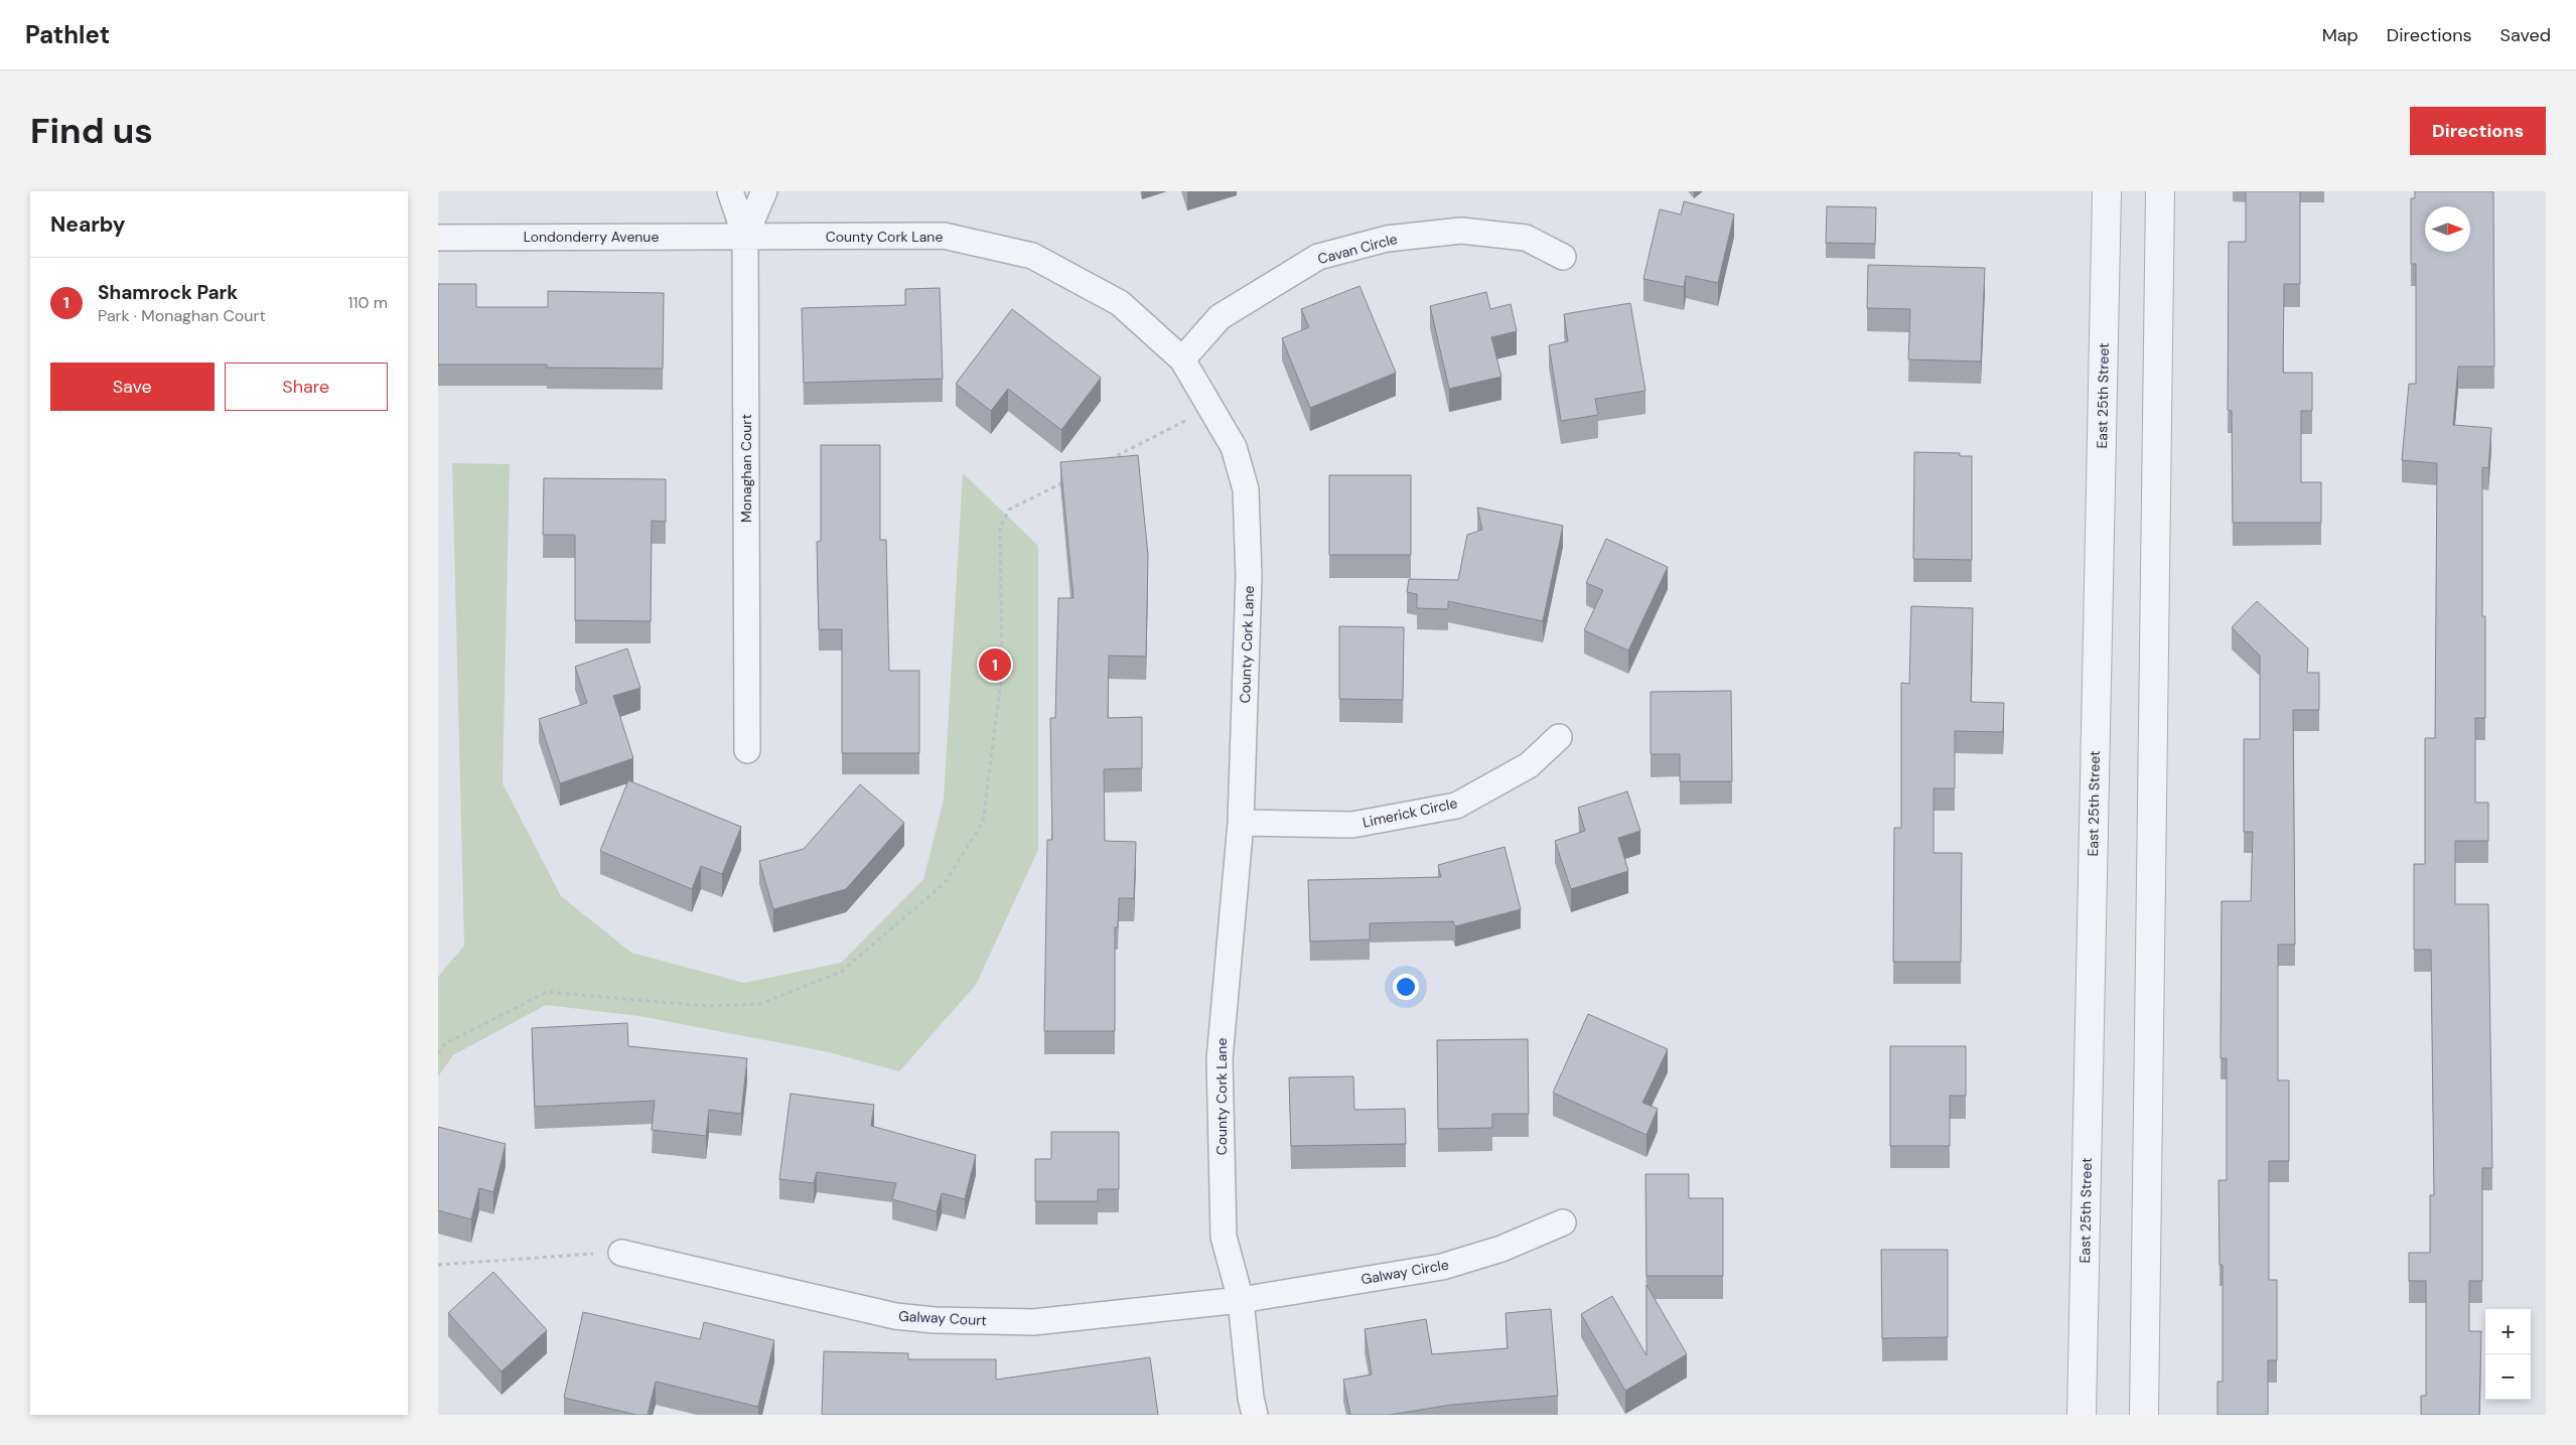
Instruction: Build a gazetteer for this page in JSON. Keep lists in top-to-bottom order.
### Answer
{
  "streets": {
    "street": [
      "Londonderry Avenue",
      "County Cork Lane",
      "Cavan Circle",
      "East 25th Street",
      "Monaghan Court",
      "Limerick Circle",
      "Galway Circle",
      "Galway Court"
    ]
  },
  "crossings": [
    ["Londonderry Avenue", "County Cork Lane"],
    ["Londonderry Avenue", "Monaghan Court"],
    ["County Cork Lane", "Cavan Circle"],
    ["County Cork Lane", "Monaghan Court"],
    ["County Cork Lane", "Limerick Circle"],
    ["County Cork Lane", "Galway Circle"],
    ["County Cork Lane", "Galway Court"],
    ["Galway Circle", "Galway Court"]
  ],
  "north": "right",
  "page": {
    "header": "Pathlet",
    "nav": ["Map", "Directions", "Saved"],
    "buttons": [
      "Directions",
      ["Save", "Share"]
    ],
    "title": "Find us",
    "heading": "Nearby",
    "list": [
      {
        "mark": "1",
        "name": "Shamrock Park",
        "note": "Park · Monaghan Court",
        "value": "110 m"
      }
    ],
    "pins": "1",
    "map_buttons": ["+", "−"]
  }
}
